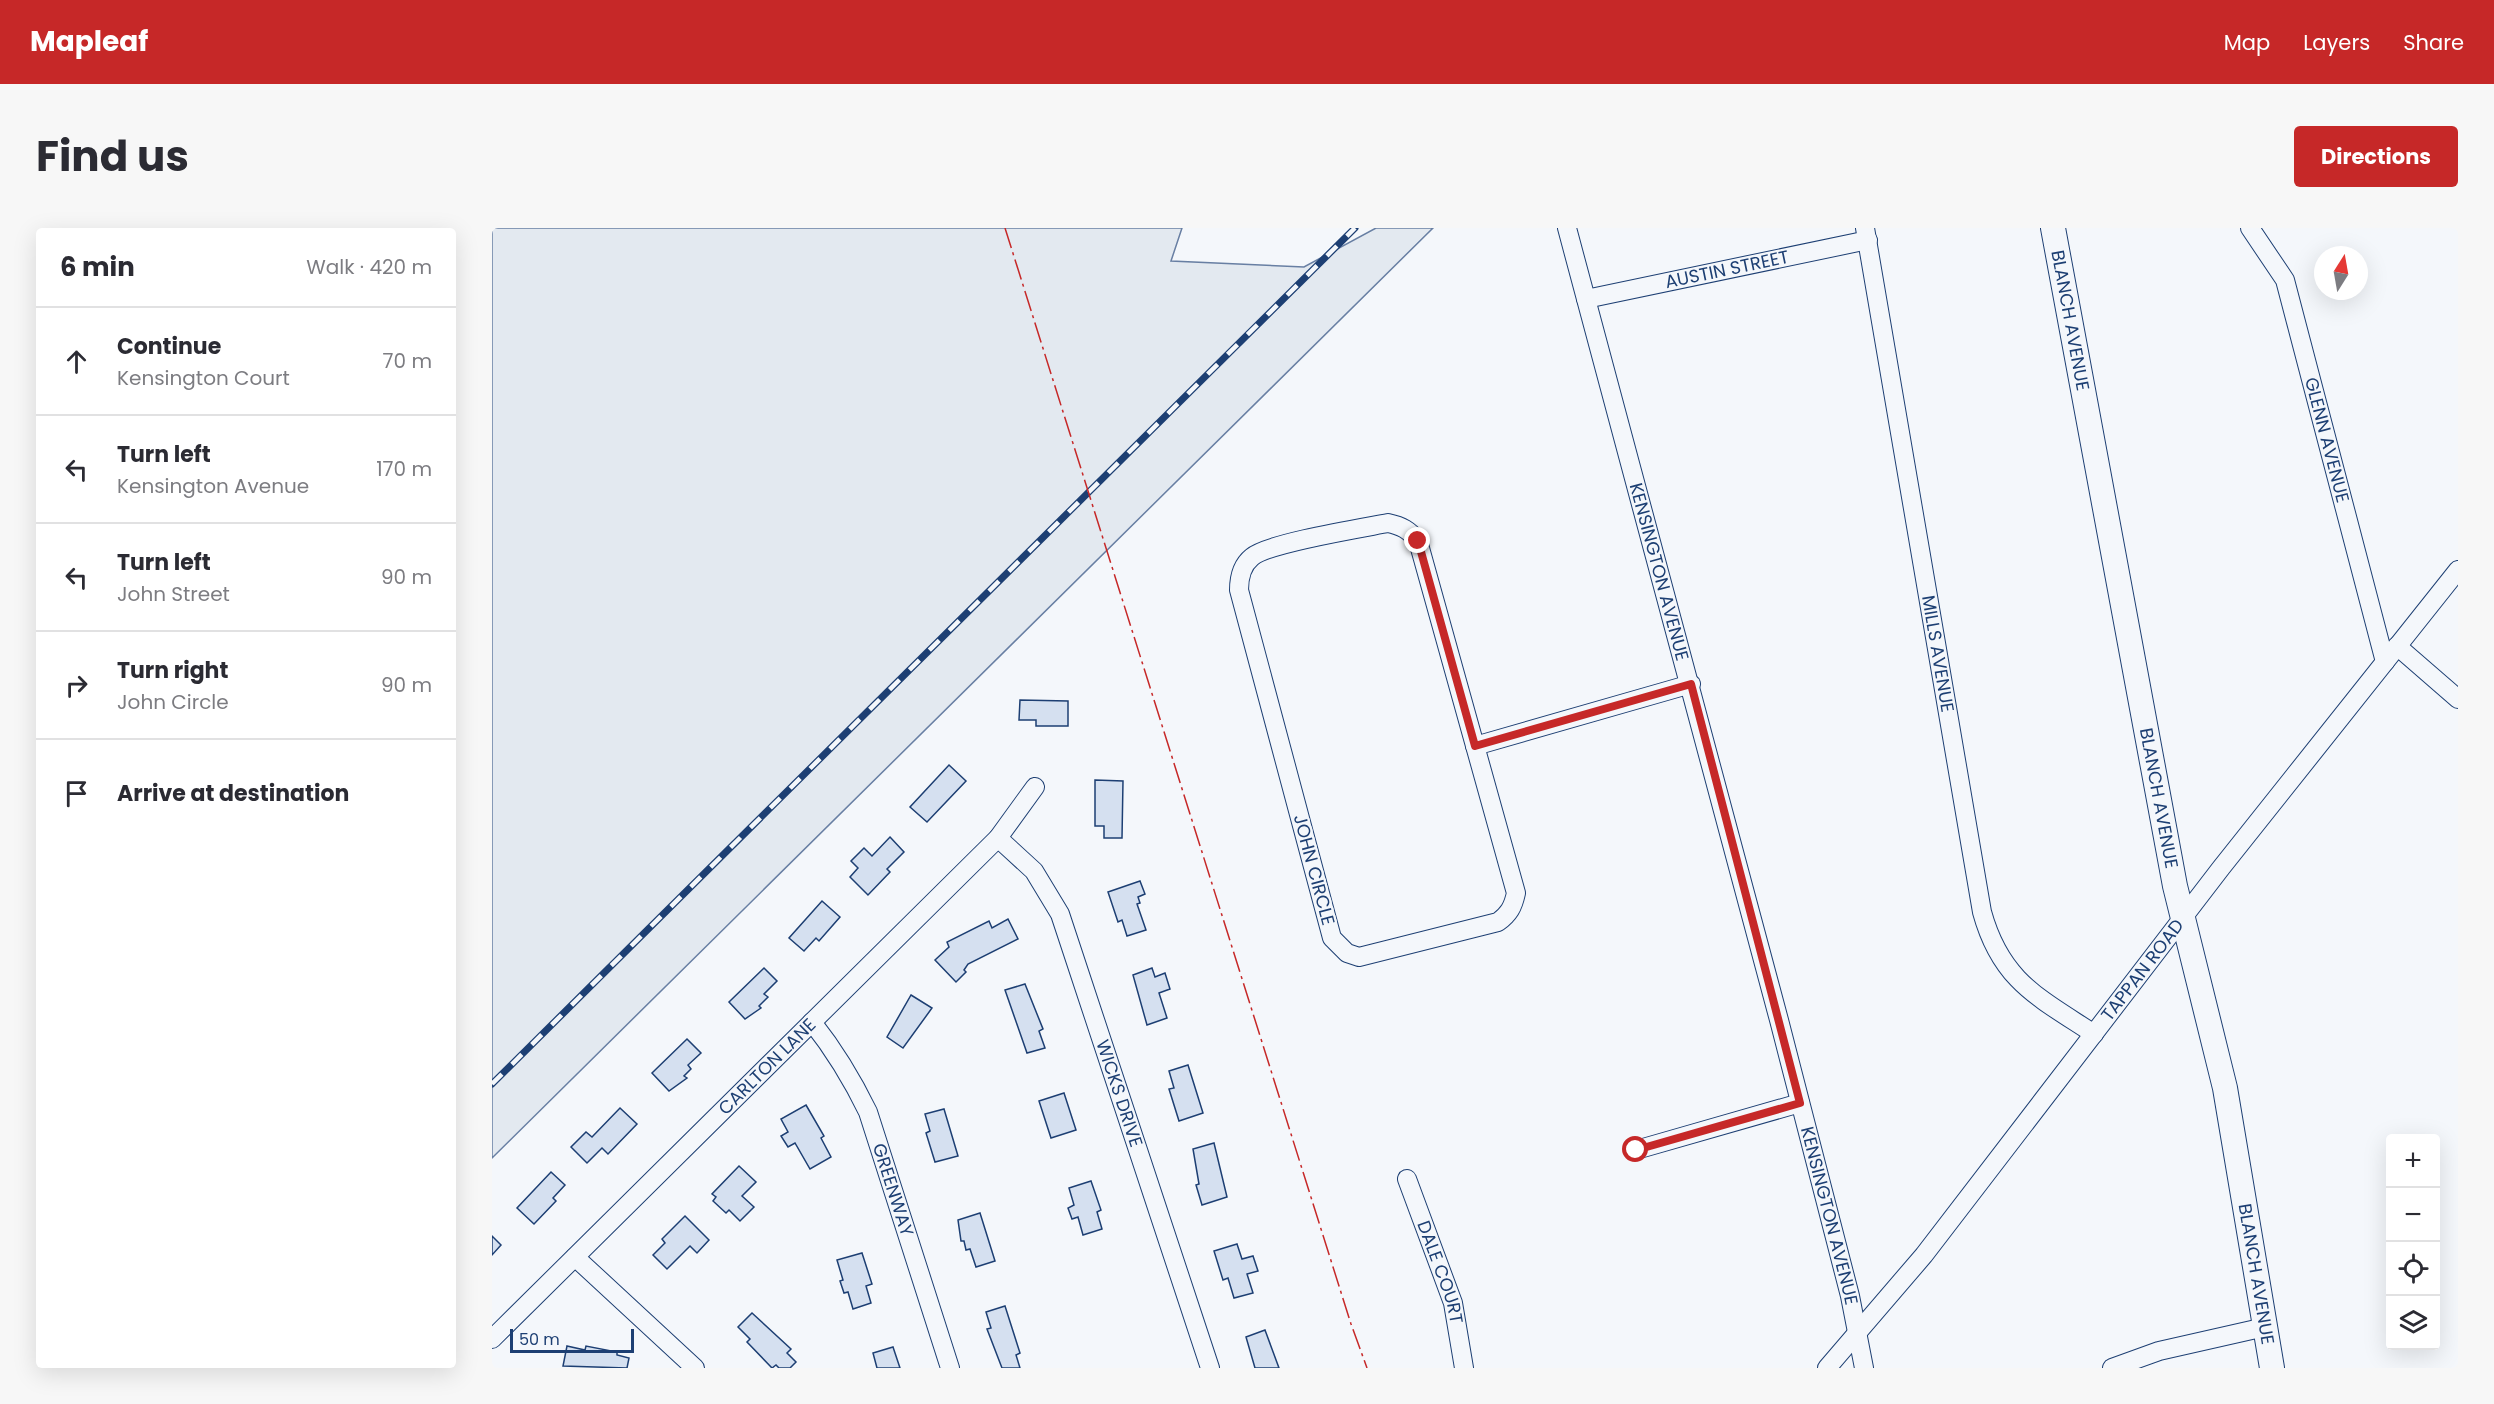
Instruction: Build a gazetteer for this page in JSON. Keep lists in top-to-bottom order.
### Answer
{
  "streets": {
    "main road": ["BLANCH AVENUE"],
    "street": [
      "AUSTIN STREET",
      "GLENN AVENUE",
      "KENSINGTON AVENUE",
      "MILLS AVENUE",
      "JOHN CIRCLE",
      "TAPPAN ROAD",
      "CARLTON LANE",
      "WICKS DRIVE",
      "GREENWAY",
      "DALE COURT"
    ]
  },
  "crossings": [
    ["AUSTIN STREET", "KENSINGTON AVENUE"],
    ["AUSTIN STREET", "MILLS AVENUE"],
    ["BLANCH AVENUE", "TAPPAN ROAD"],
    ["GLENN AVENUE", "TAPPAN ROAD"],
    ["KENSINGTON AVENUE", "TAPPAN ROAD"],
    ["MILLS AVENUE", "TAPPAN ROAD"],
    ["CARLTON LANE", "WICKS DRIVE"],
    ["CARLTON LANE", "GREENWAY"]
  ],
  "scale_bar": "50 m",
  "north": "top",
  "page": {
    "header": "Mapleaf",
    "nav": ["Map", "Layers", "Share"],
    "title": "Find us",
    "buttons": "Directions",
    "heading": ["6 min", "Walk · 420 m"],
    "list": [
      ["Continue", "Kensington Court", "70 m"],
      ["Turn left", "Kensington Avenue", "170 m"],
      ["Turn left", "John Street", "90 m"],
      ["Turn right", "John Circle", "90 m"],
      "Arrive at destination"
    ],
    "map_buttons": ["+", "−"],
    "scale": "50 m"
  }
}
